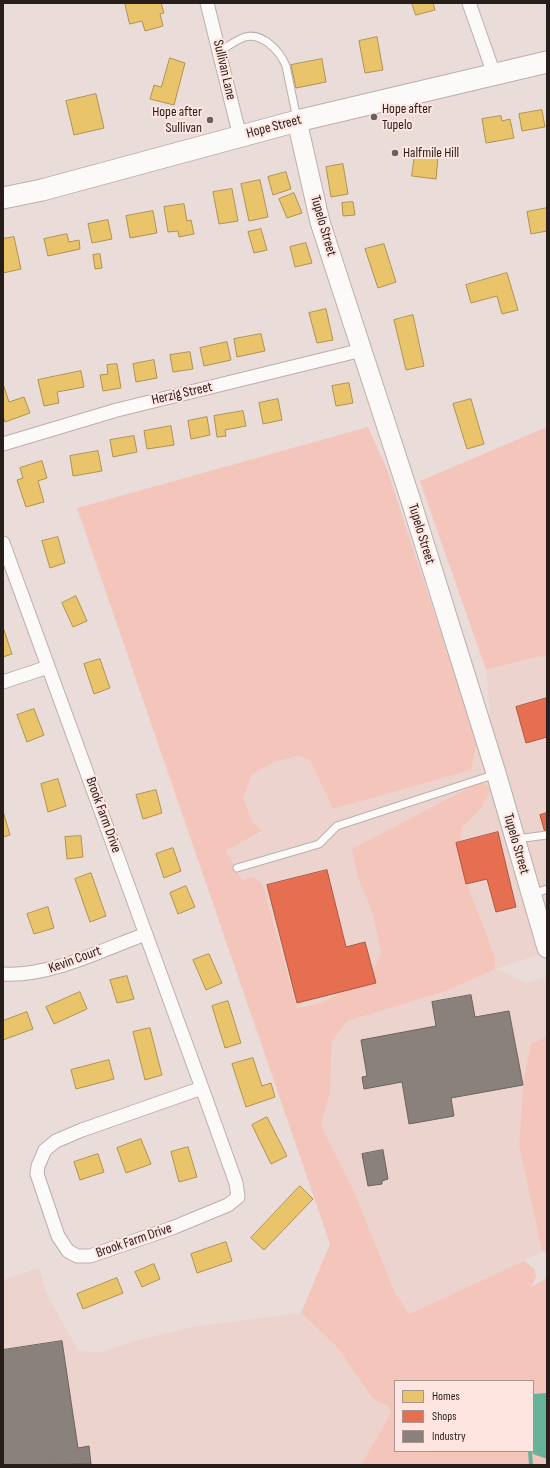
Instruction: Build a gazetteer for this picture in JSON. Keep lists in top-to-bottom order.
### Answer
{
  "streets": {
    "main road": ["Hope Street", "Tupelo Street"],
    "street": [
      "Sullivan Lane",
      "Herzig Street",
      "Brook Farm Drive",
      "Kevin Court"
    ]
  },
  "crossings": [
    ["Sullivan Lane", "Hope Street"],
    ["Hope Street", "Tupelo Street"],
    ["Tupelo Street", "Herzig Street"],
    ["Brook Farm Drive", "Kevin Court"]
  ],
  "places": ["Hope after Tupelo", "Hope after Sullivan", "Halfmile Hill"],
  "legend": ["Homes", "Shops", "Industry"]
}
